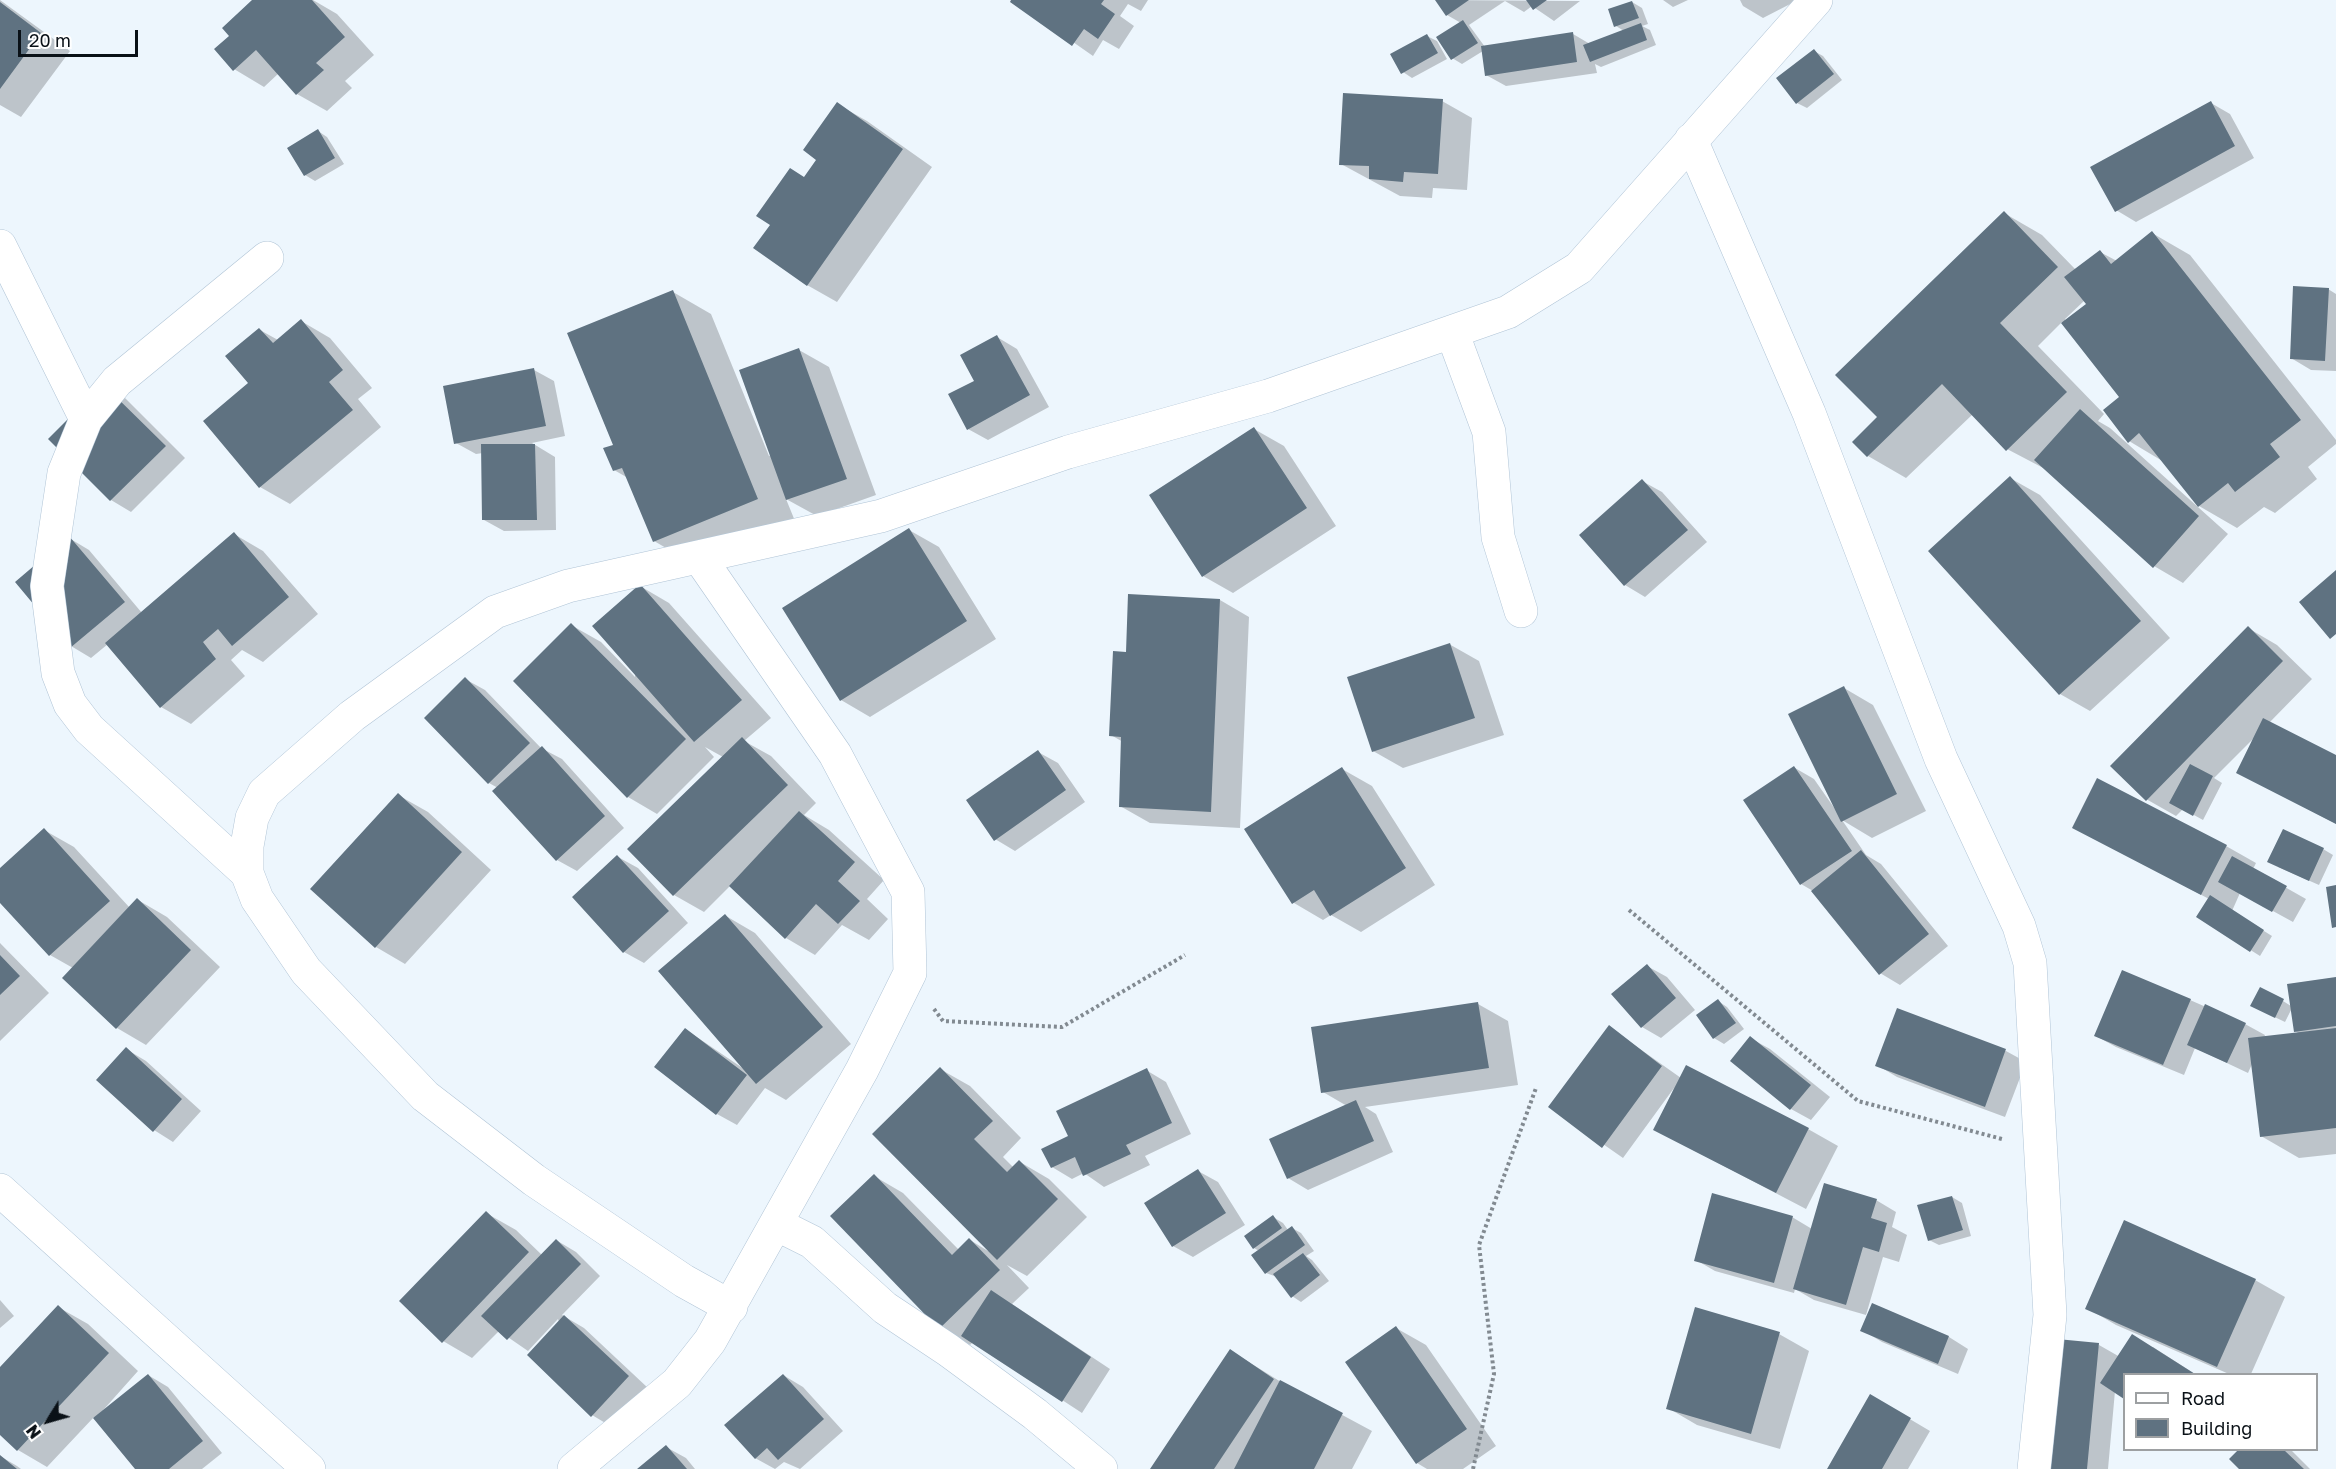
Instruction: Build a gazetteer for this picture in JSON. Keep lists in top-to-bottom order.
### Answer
{
  "legend": ["Road", "Building"],
  "scale_bar": "20 m",
  "north": "bottom left"
}
